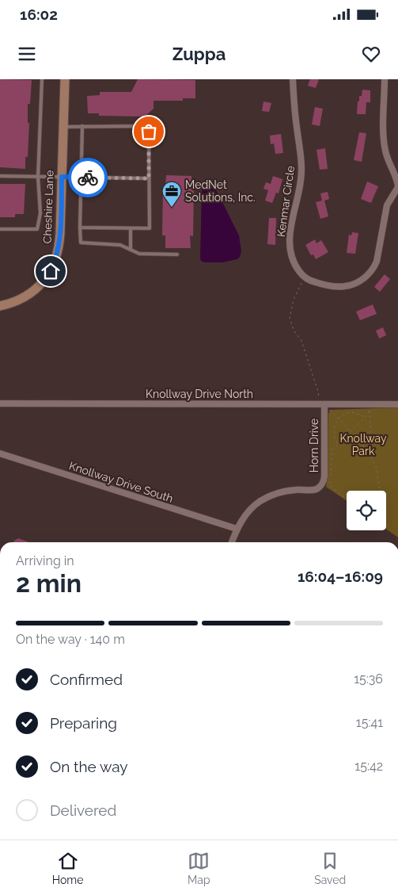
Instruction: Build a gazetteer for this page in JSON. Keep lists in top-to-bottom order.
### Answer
{
  "streets": {
    "street": [
      "Kenmar Circle",
      "Cheshire Lane",
      "Knollway Drive North",
      "Horn Drive",
      "Knollway Drive South"
    ]
  },
  "crossings": [
    ["Knollway Drive North", "Horn Drive"],
    ["Horn Drive", "Knollway Drive South"]
  ],
  "parks": ["Knollway Park"],
  "places": {
    "office": ["MedNet Solutions, Inc."]
  },
  "page": {
    "status": "16:02",
    "header": "Zuppa",
    "heading": ["2 min", "Arriving in", "16:04–16:09"],
    "bar": "On the way · 140 m",
    "list": [
      ["Confirmed", "15:36"],
      ["Preparing", "15:41"],
      ["On the way", "15:42"],
      "Delivered"
    ],
    "tabs": ["Home", "Map", "Saved"]
  }
}
